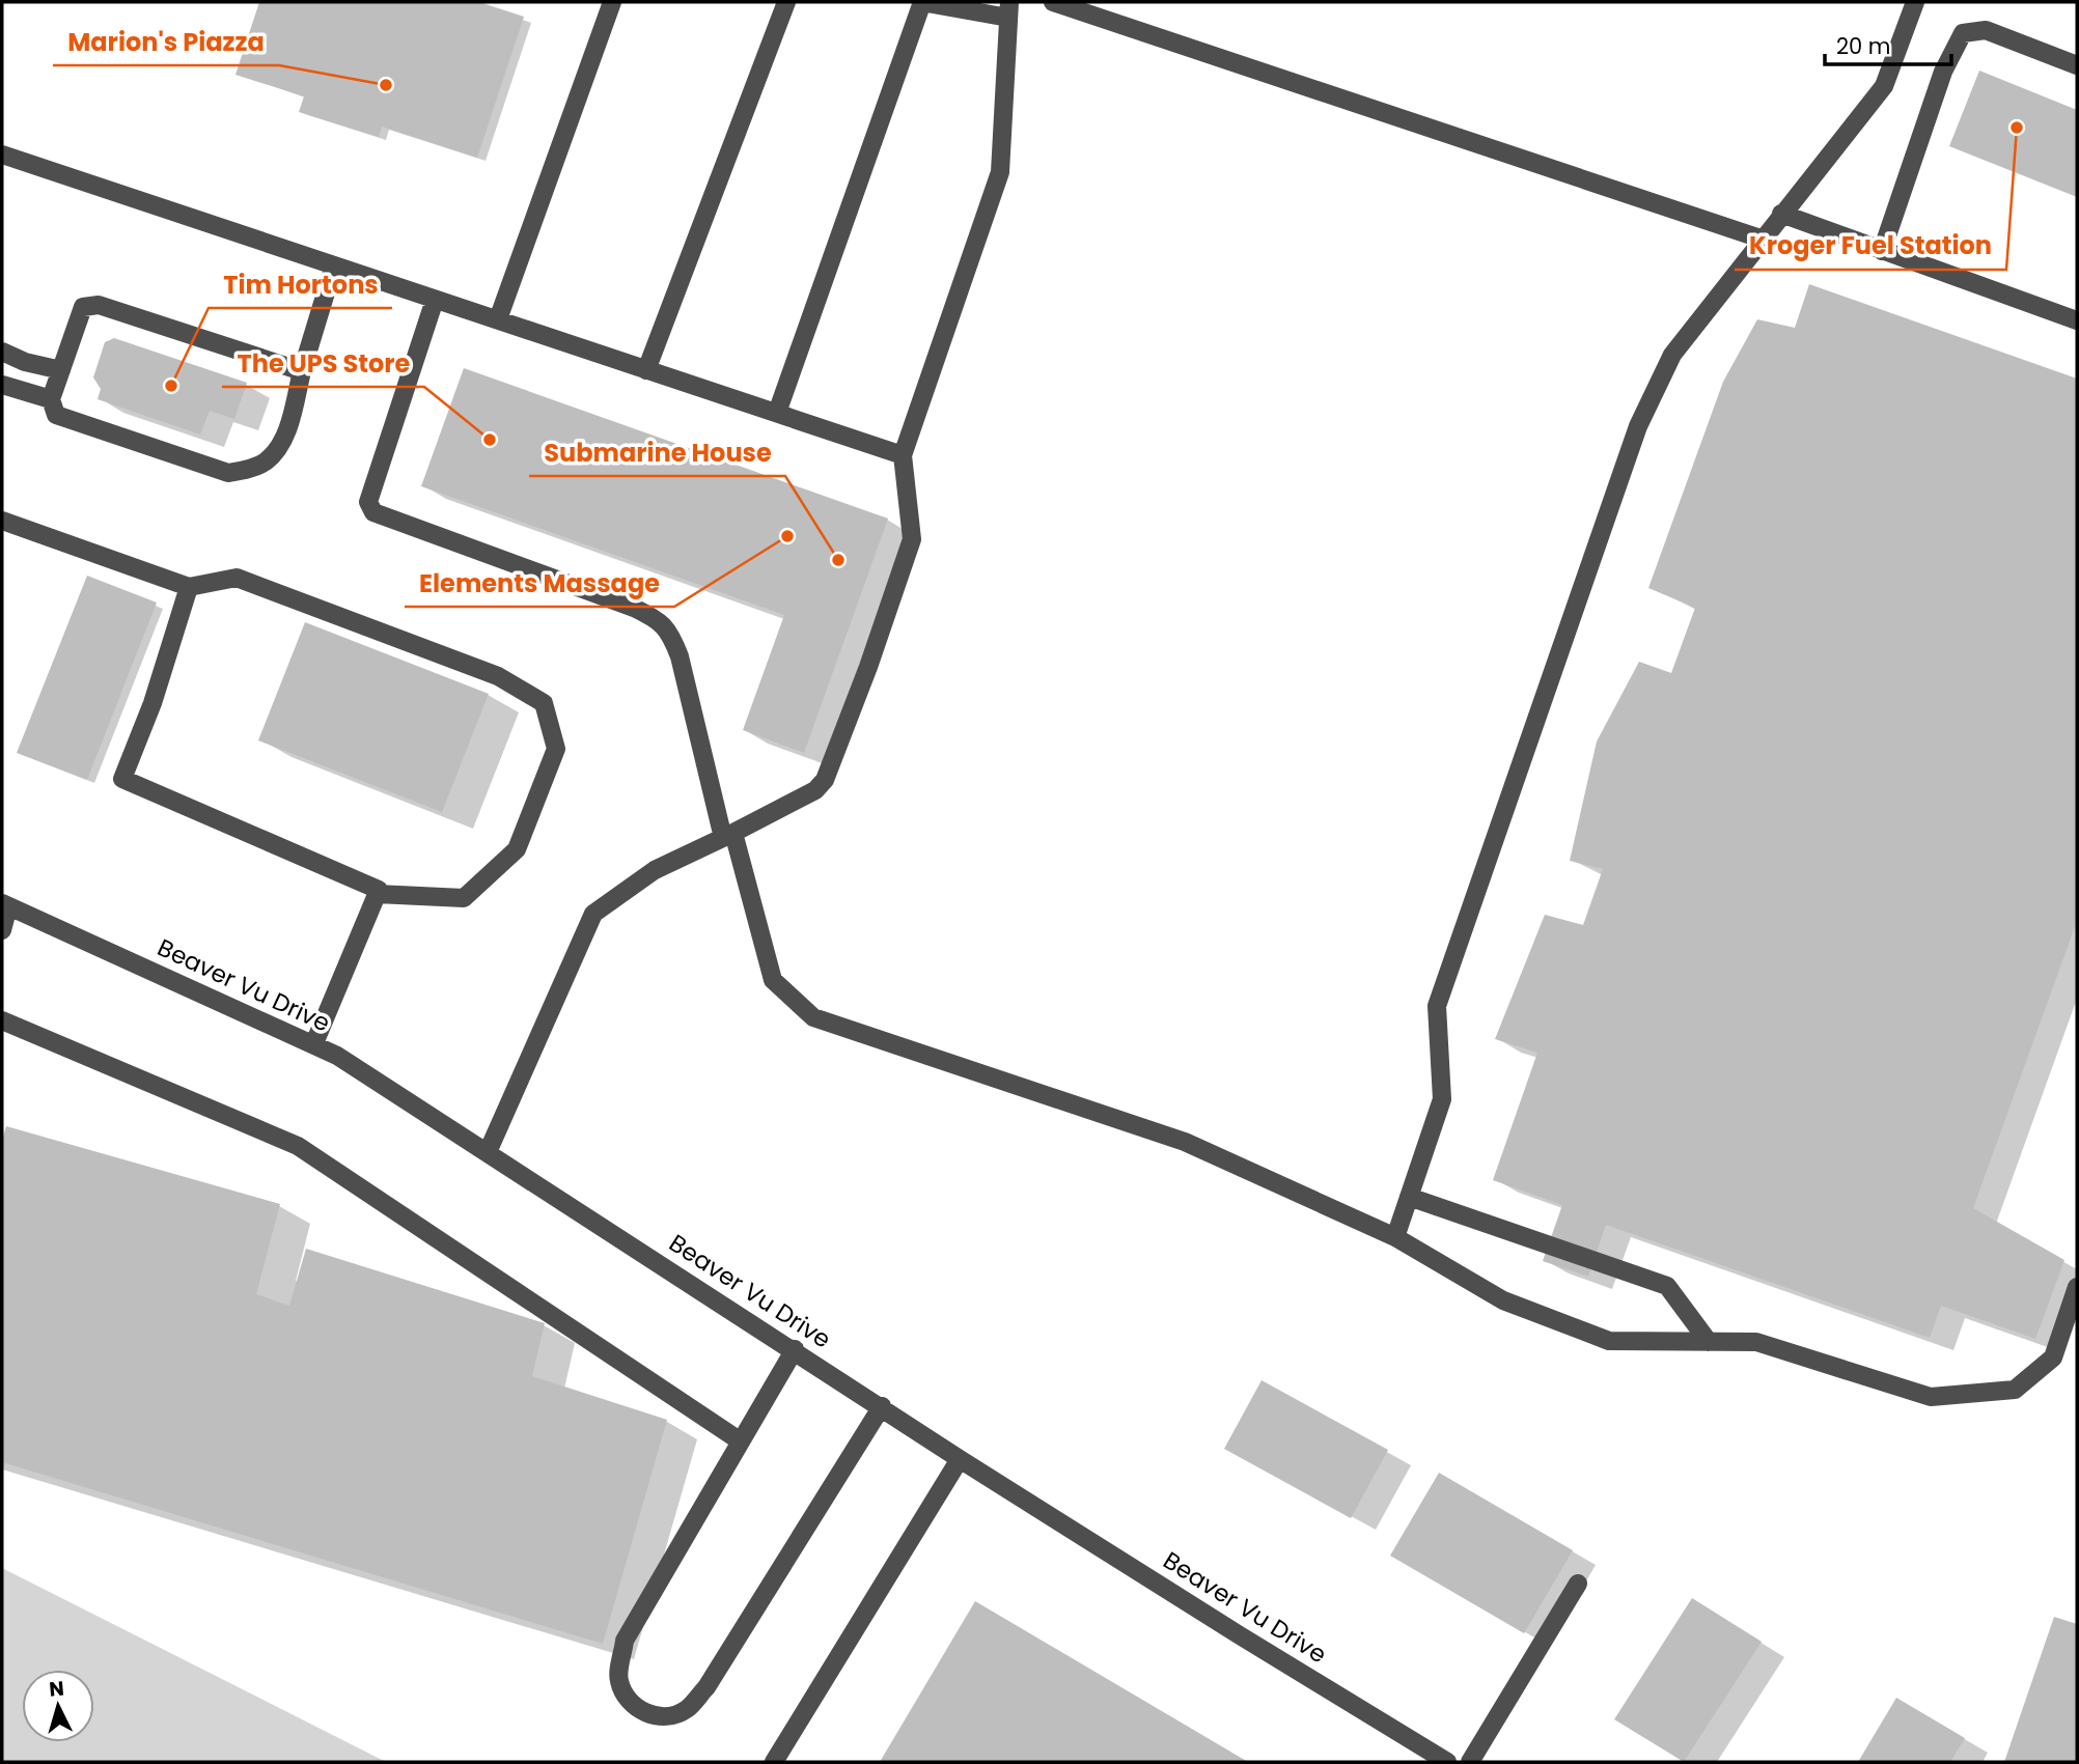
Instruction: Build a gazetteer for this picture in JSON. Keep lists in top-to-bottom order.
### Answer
{
  "streets": {
    "street": ["Beaver Vu Drive"]
  },
  "places": [
    "Marion's Piazza",
    "Kroger Fuel Station",
    "Tim Hortons",
    "The UPS Store",
    "Elements Massage",
    "Submarine House"
  ],
  "scale_bar": "20 m",
  "north": "top"
}
